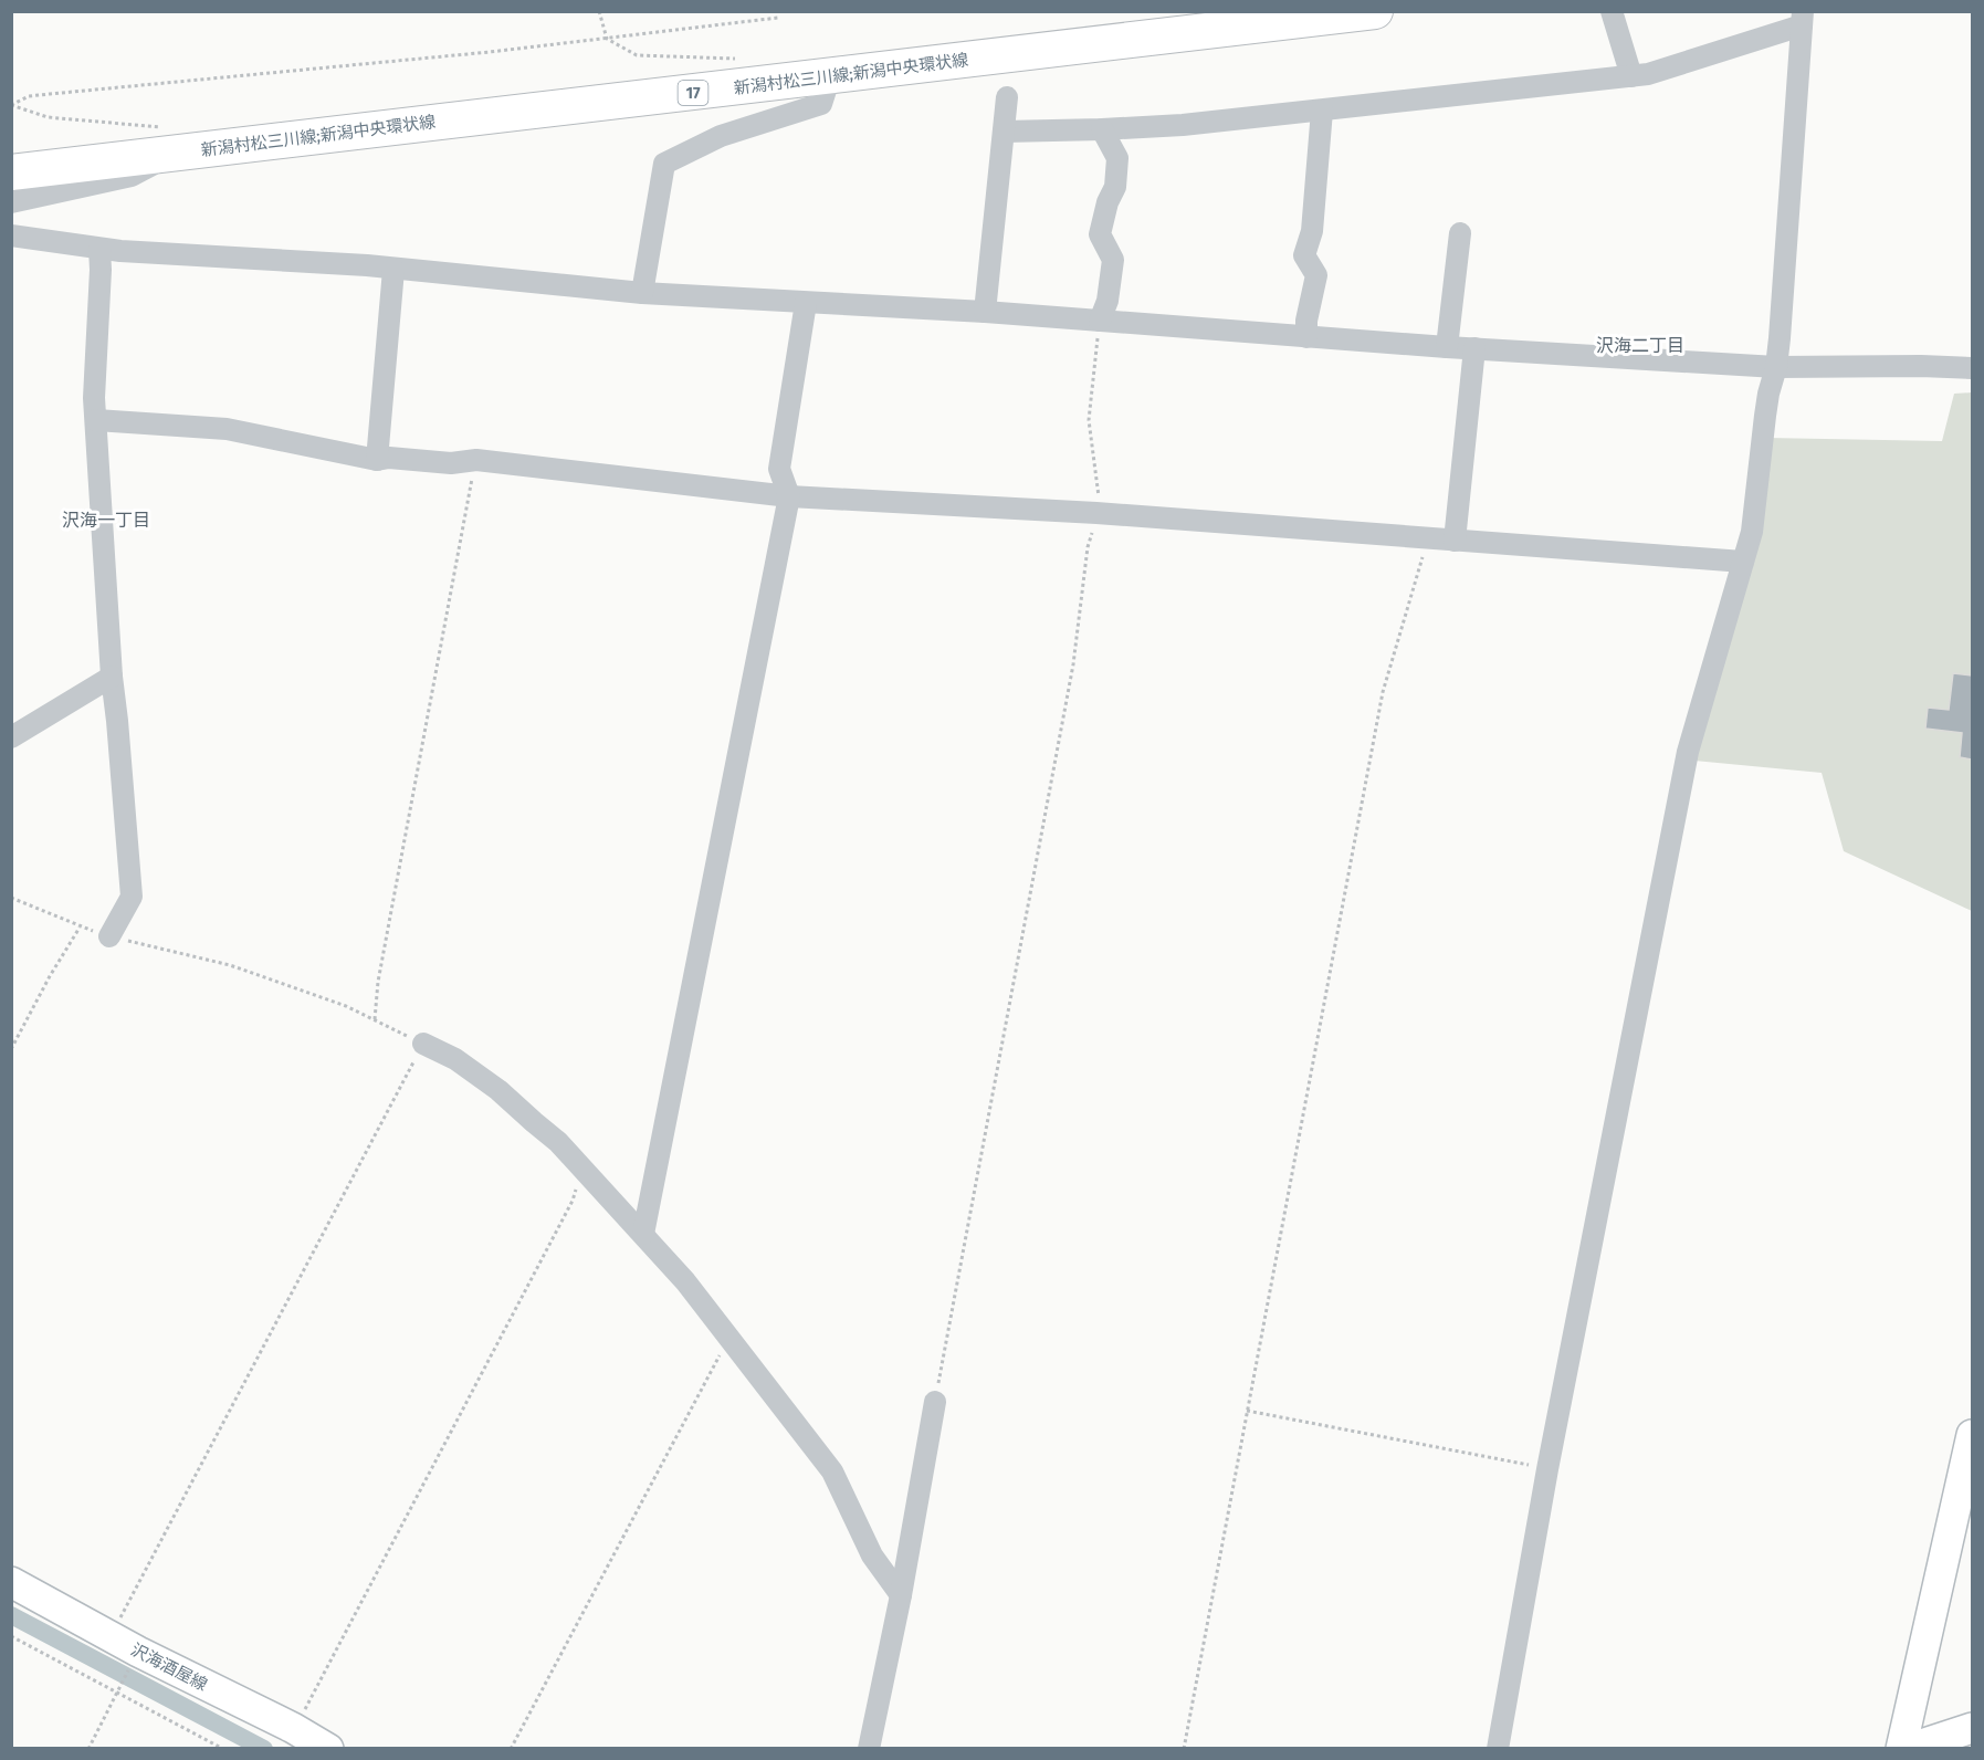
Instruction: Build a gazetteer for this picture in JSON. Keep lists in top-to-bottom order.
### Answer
{
  "streets": {
    "main road": ["新潟村松三川線;新潟中央環状線", "17", "沢海酒屋線"]
  },
  "districts": ["沢海二丁目", "沢海一丁目"]
}
